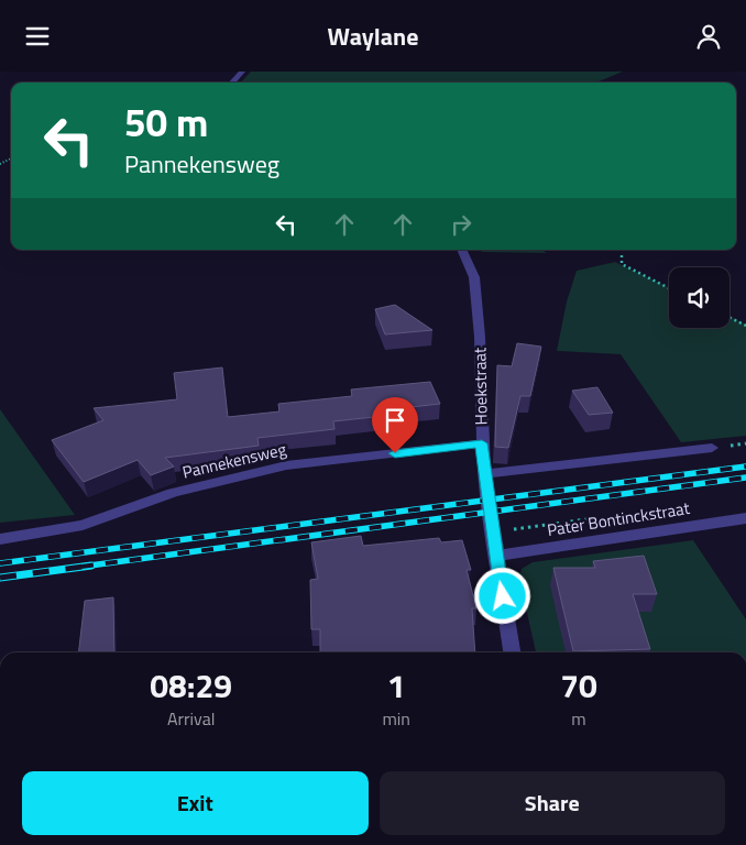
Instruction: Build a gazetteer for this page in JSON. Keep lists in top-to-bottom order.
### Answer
{
  "streets": {
    "street": ["Hoekstraat", "Pannekensweg", "Pater Bontinckstraat"]
  },
  "crossings": [
    ["Hoekstraat", "Pannekensweg"],
    ["Hoekstraat", "Pater Bontinckstraat"]
  ],
  "page": {
    "header": "Waylane",
    "turn": ["50 m", "Pannekensweg"],
    "eta": [
      "08:29",
      "Arrival",
      "1",
      "min",
      "70",
      "m"
    ],
    "buttons": ["Exit", "Share"]
  }
}
